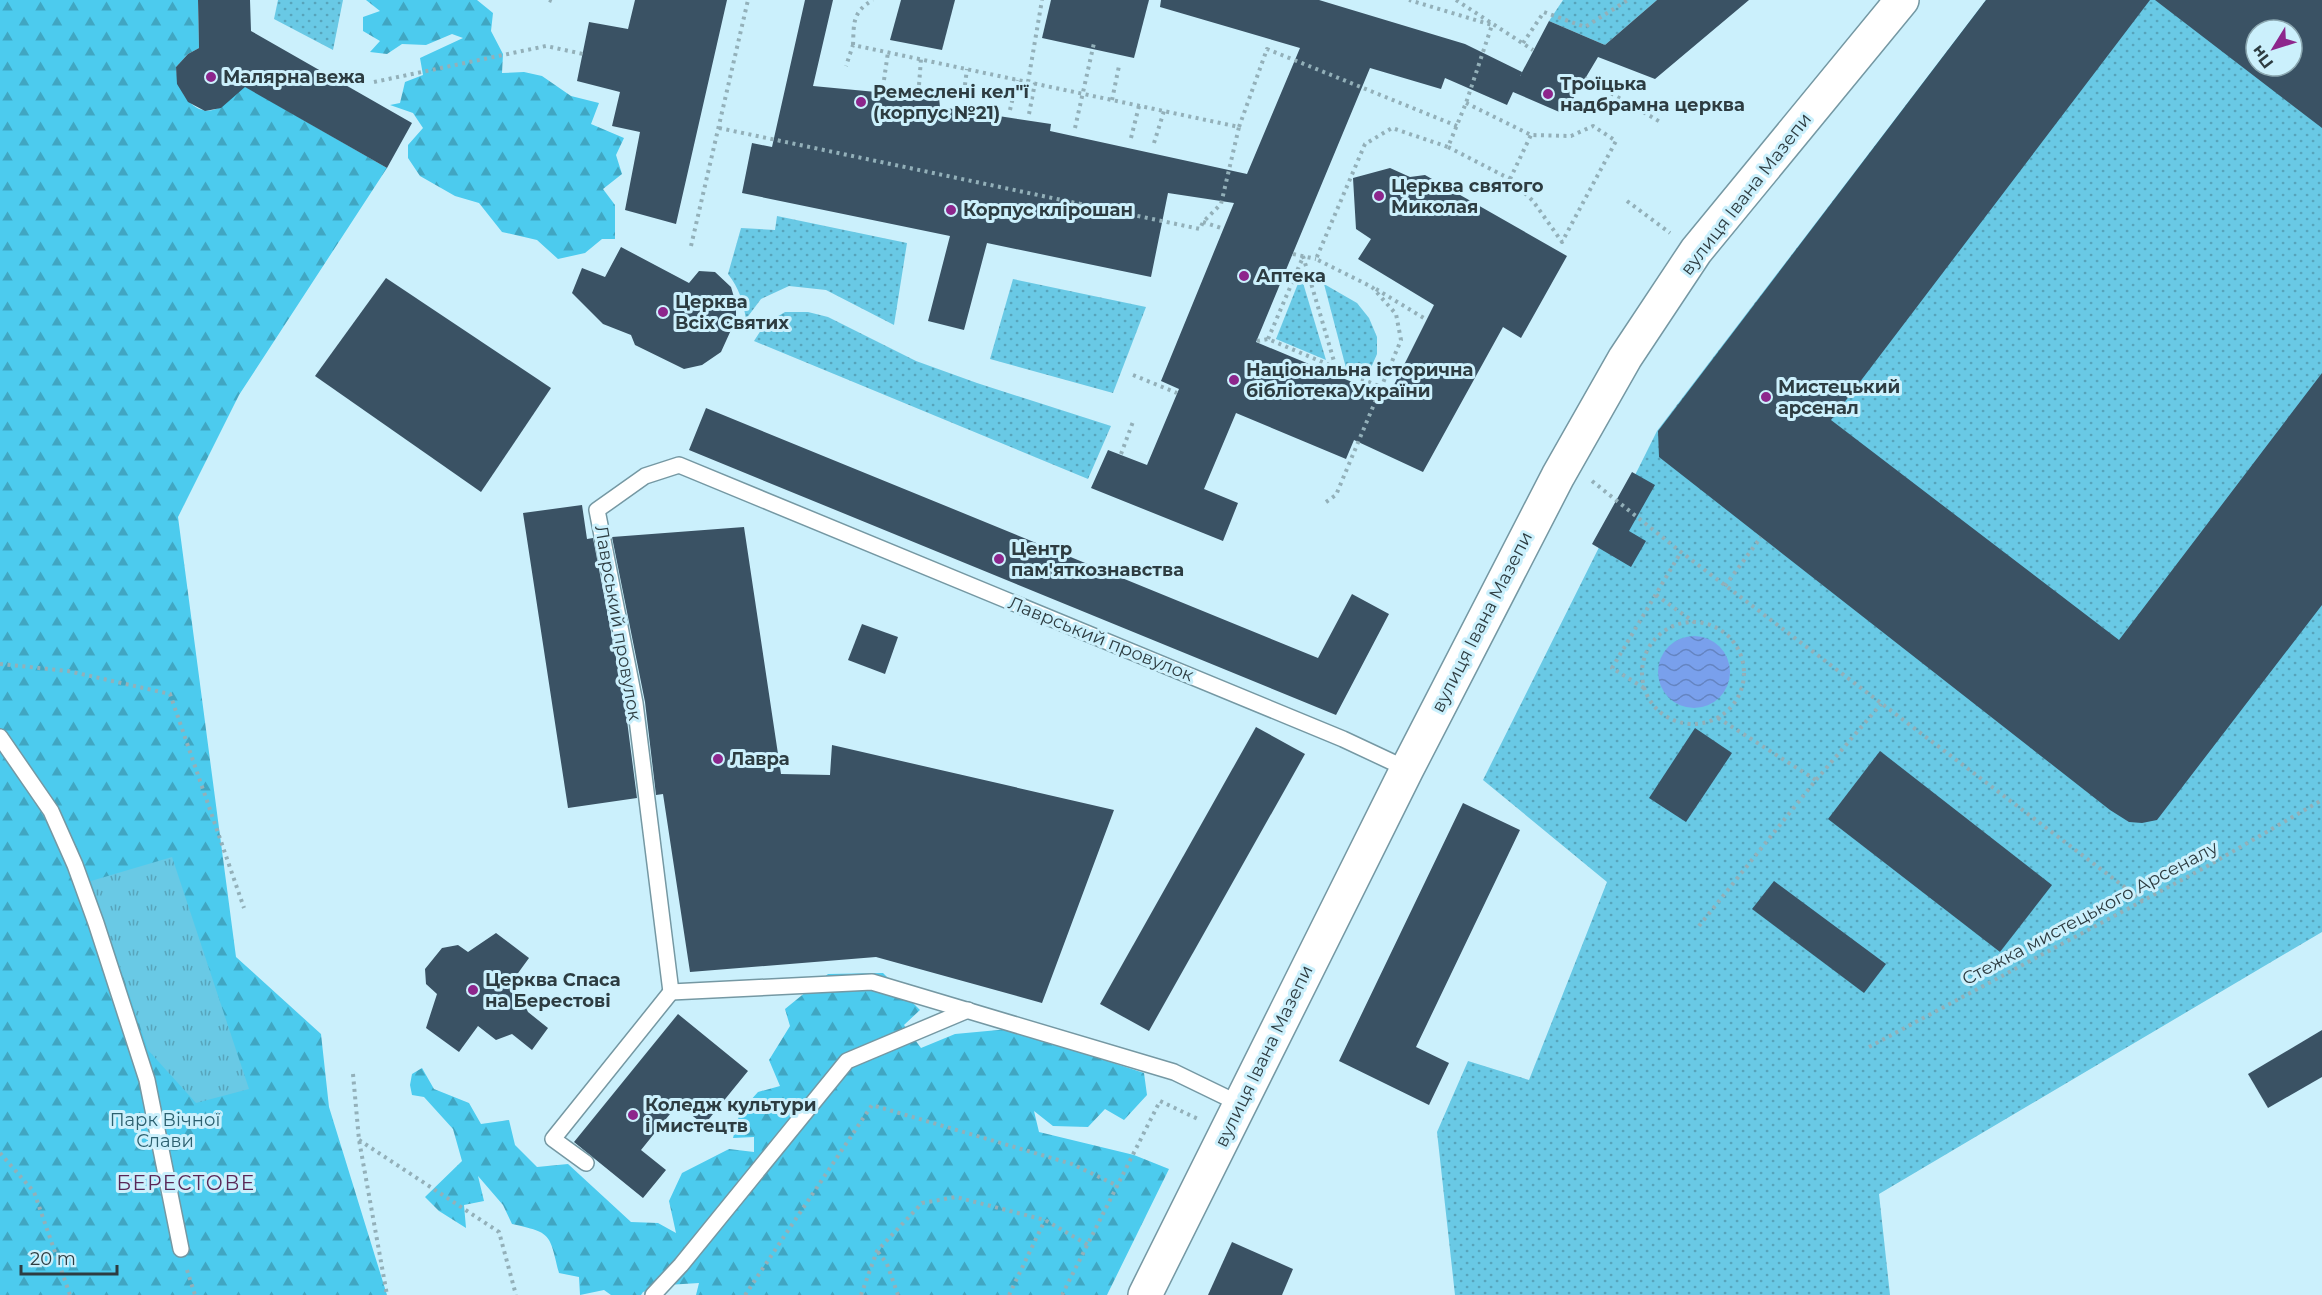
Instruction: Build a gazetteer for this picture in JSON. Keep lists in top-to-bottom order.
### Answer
{
  "streets": {
    "main road": ["вулиця Івана Мазепи"],
    "lane": ["Лаврський провулок"],
    "path": ["Стежка мистецького Арсеналу"]
  },
  "crossings": [
    ["вулиця Івана Мазепи", "Лаврський провулок"]
  ],
  "districts": ["БЕРЕСТОВЕ"],
  "parks": ["Парк Вічної Слави"],
  "places": [
    "Малярна вежа",
    "Троїцька надбрамна церква",
    "Ремеслені кел\"ї (корпус №21)",
    "Церква святого Миколая",
    "Корпус клірошан",
    "Аптека",
    "Церква Всіх Святих",
    "Національна історична бібліотека України",
    "Мистецький арсенал",
    "Центр пам'яткознавства",
    "Лавра",
    "Церква Спаса на Берестові",
    "Коледж культури і мистецтв"
  ],
  "scale_bar": "20 m",
  "north": "bottom left"
}
